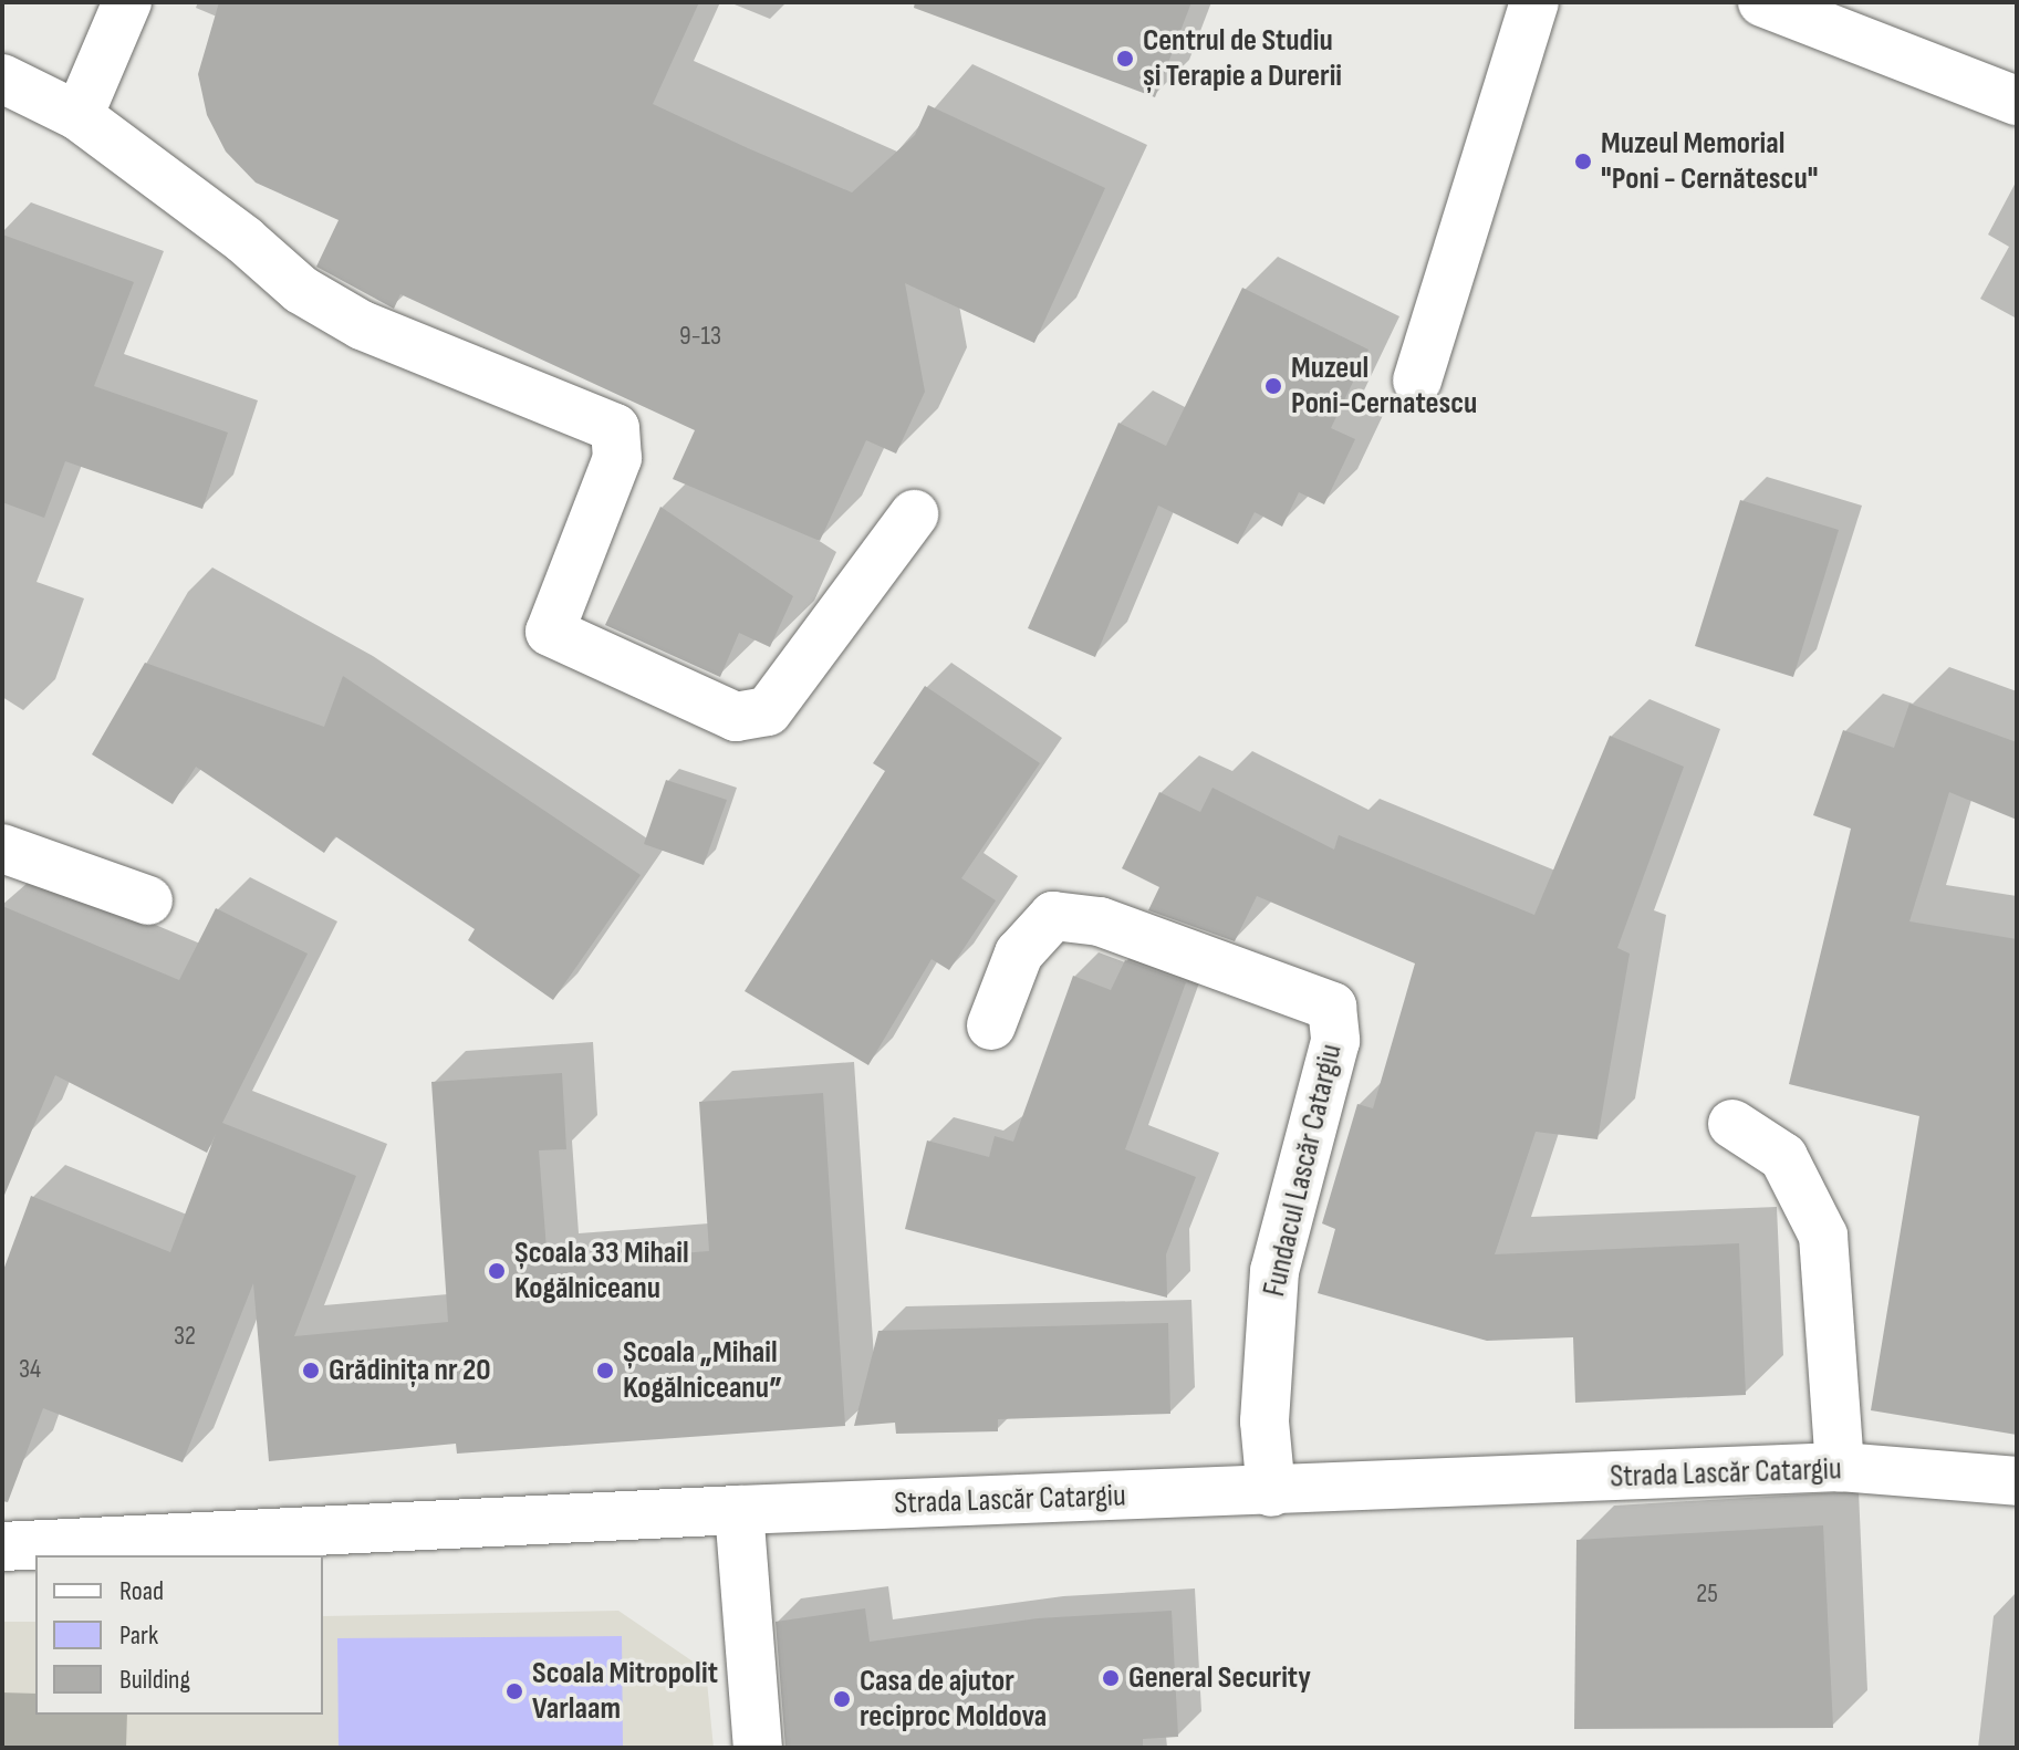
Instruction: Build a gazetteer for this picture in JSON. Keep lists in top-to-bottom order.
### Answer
{
  "streets": {
    "street": ["Fundacul Lascăr Catargiu", "Strada Lascăr Catargiu"]
  },
  "crossings": [
    ["Fundacul Lascăr Catargiu", "Strada Lascăr Catargiu"]
  ],
  "places": [
    "Centrul de Studiu și Terapie a Durerii",
    "Muzeul Memorial \"Poni - Cernătescu\"",
    "Muzeul Poni-Cernatescu",
    "Școala 33 Mihail Kogălniceanu",
    "Grădinița nr 20",
    "Școala „Mihail Kogălniceanu”",
    "General Security",
    "Scoala Mitropolit Varlaam",
    "Casa de ajutor reciproc Moldova"
  ],
  "house_numbers": [
    "9-13",
    "32",
    "34",
    "25"
  ],
  "legend": ["Road", "Park", "Building"]
}
